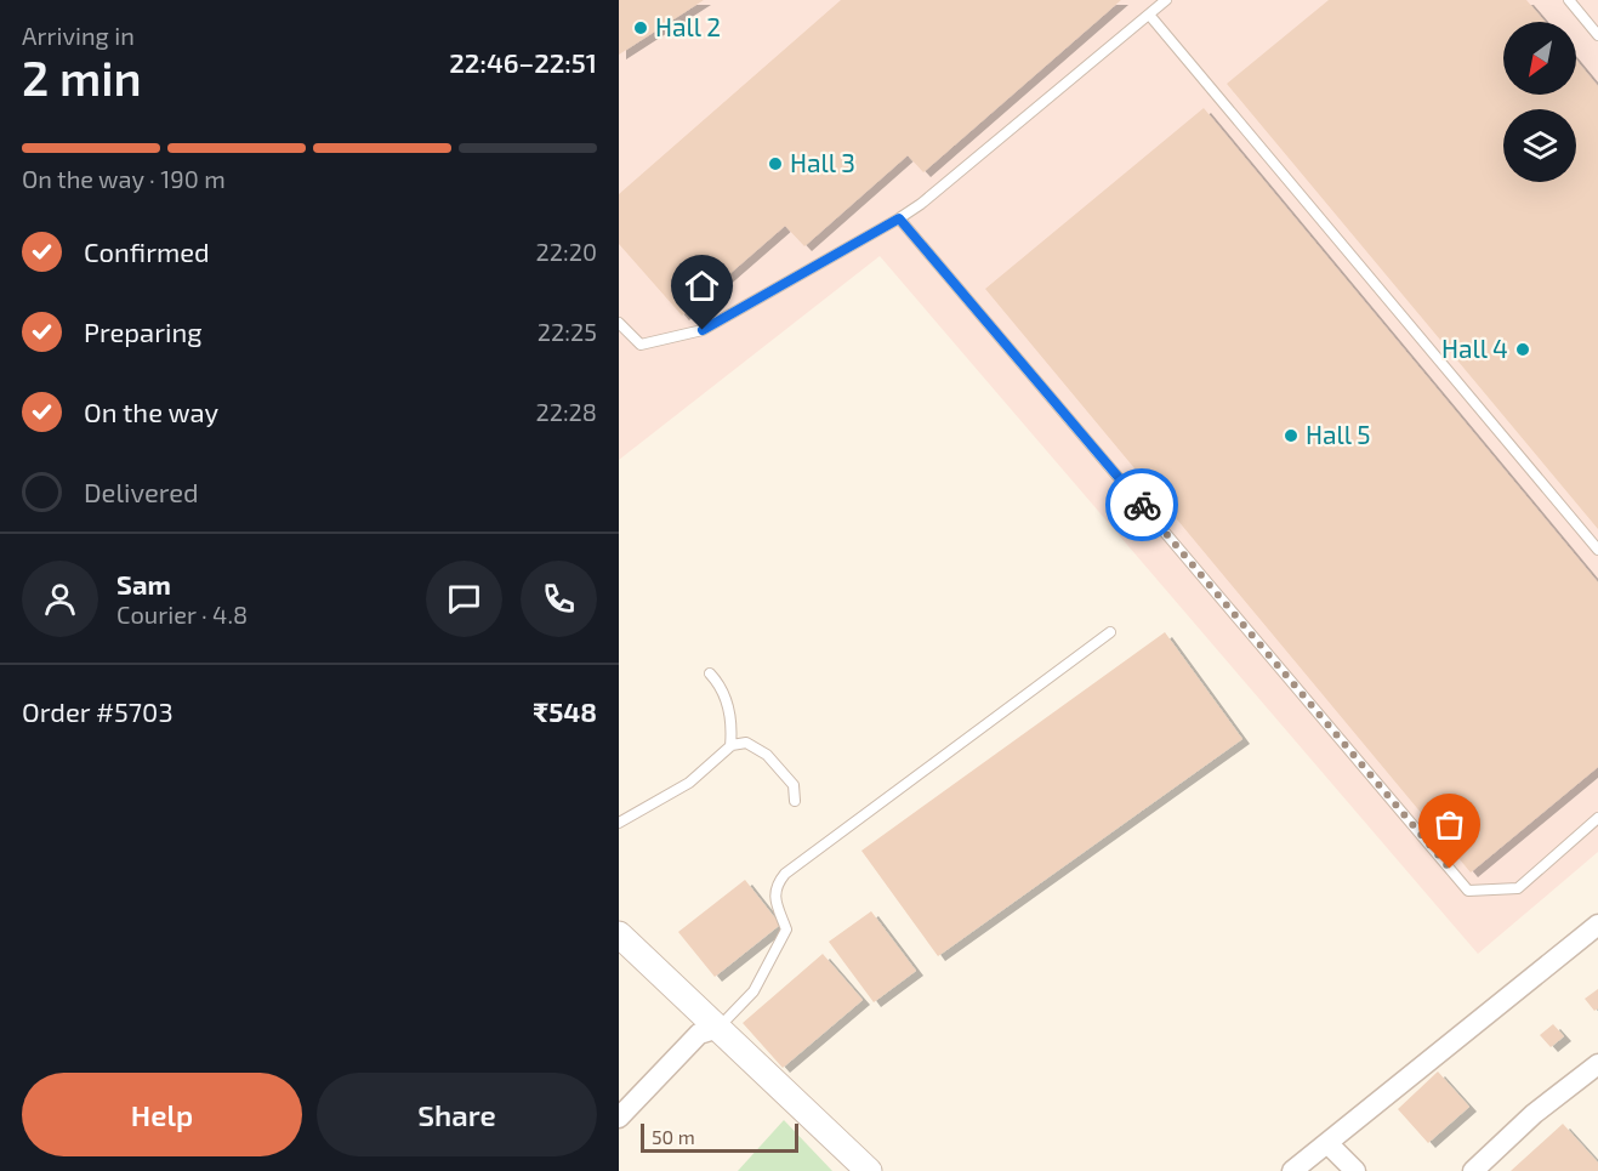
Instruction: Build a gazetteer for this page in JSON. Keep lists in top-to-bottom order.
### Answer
{
  "places": [
    "Hall 2",
    "Hall 3",
    "Hall 4",
    "Hall 5"
  ],
  "scale_bar": "50 m",
  "north": "bottom left",
  "page": {
    "heading": ["2 min", "Arriving in", "22:46–22:51"],
    "panel": [
      "Sam",
      "Courier · 4.8",
      "Order #5703",
      "₹548"
    ],
    "bar": "On the way · 190 m",
    "list": [
      ["Confirmed", "22:20"],
      ["Preparing", "22:25"],
      ["On the way", "22:28"],
      "Delivered"
    ],
    "buttons": ["Help", "Share"],
    "scale": "50 m"
  }
}
